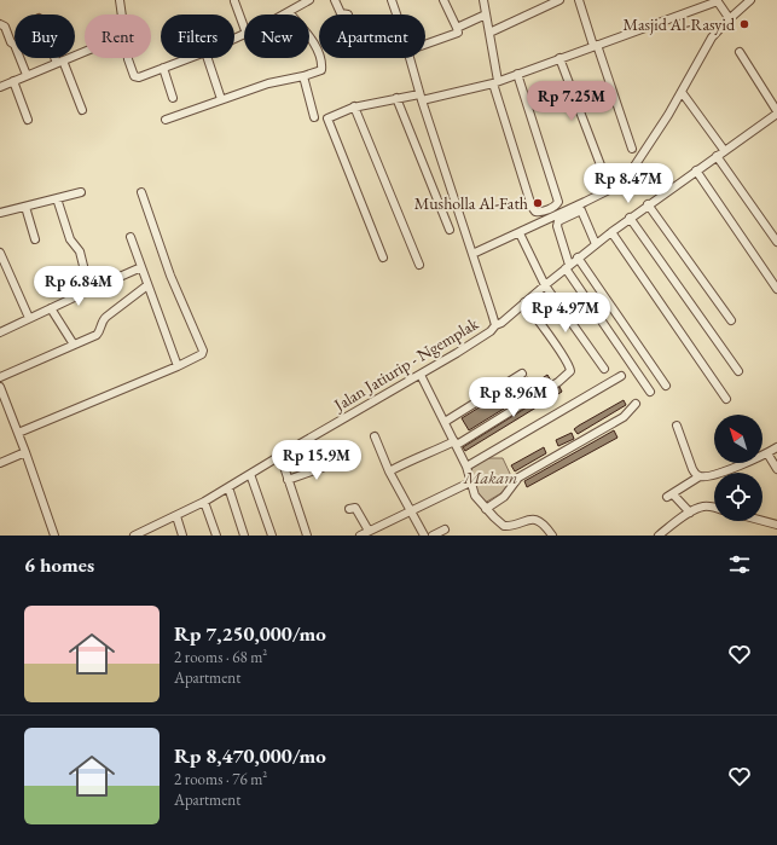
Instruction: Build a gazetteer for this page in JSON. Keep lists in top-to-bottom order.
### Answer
{
  "streets": {
    "street": ["Jalan Jatiurip - Ngemplak"]
  },
  "parks": ["Makam"],
  "places": ["Masjid Al-Rasyid", "Musholla Al-Fath"],
  "north": "top left",
  "page": {
    "chip": [
      "Buy",
      "Rent",
      "Filters",
      "New",
      "Apartment"
    ],
    "price": [
      "Rp 7.25M",
      "Rp 8.47M",
      "Rp 6.84M",
      "Rp 4.97M",
      "Rp 8.96M",
      "Rp 15.9M"
    ],
    "heading": "6 homes",
    "list": [
      {
        "name": "Rp 7,250,000/mo",
        "note": "2 rooms · 68 m² · Apartment"
      },
      {
        "name": "Rp 8,470,000/mo",
        "note": "2 rooms · 76 m² · Apartment"
      }
    ]
  }
}
